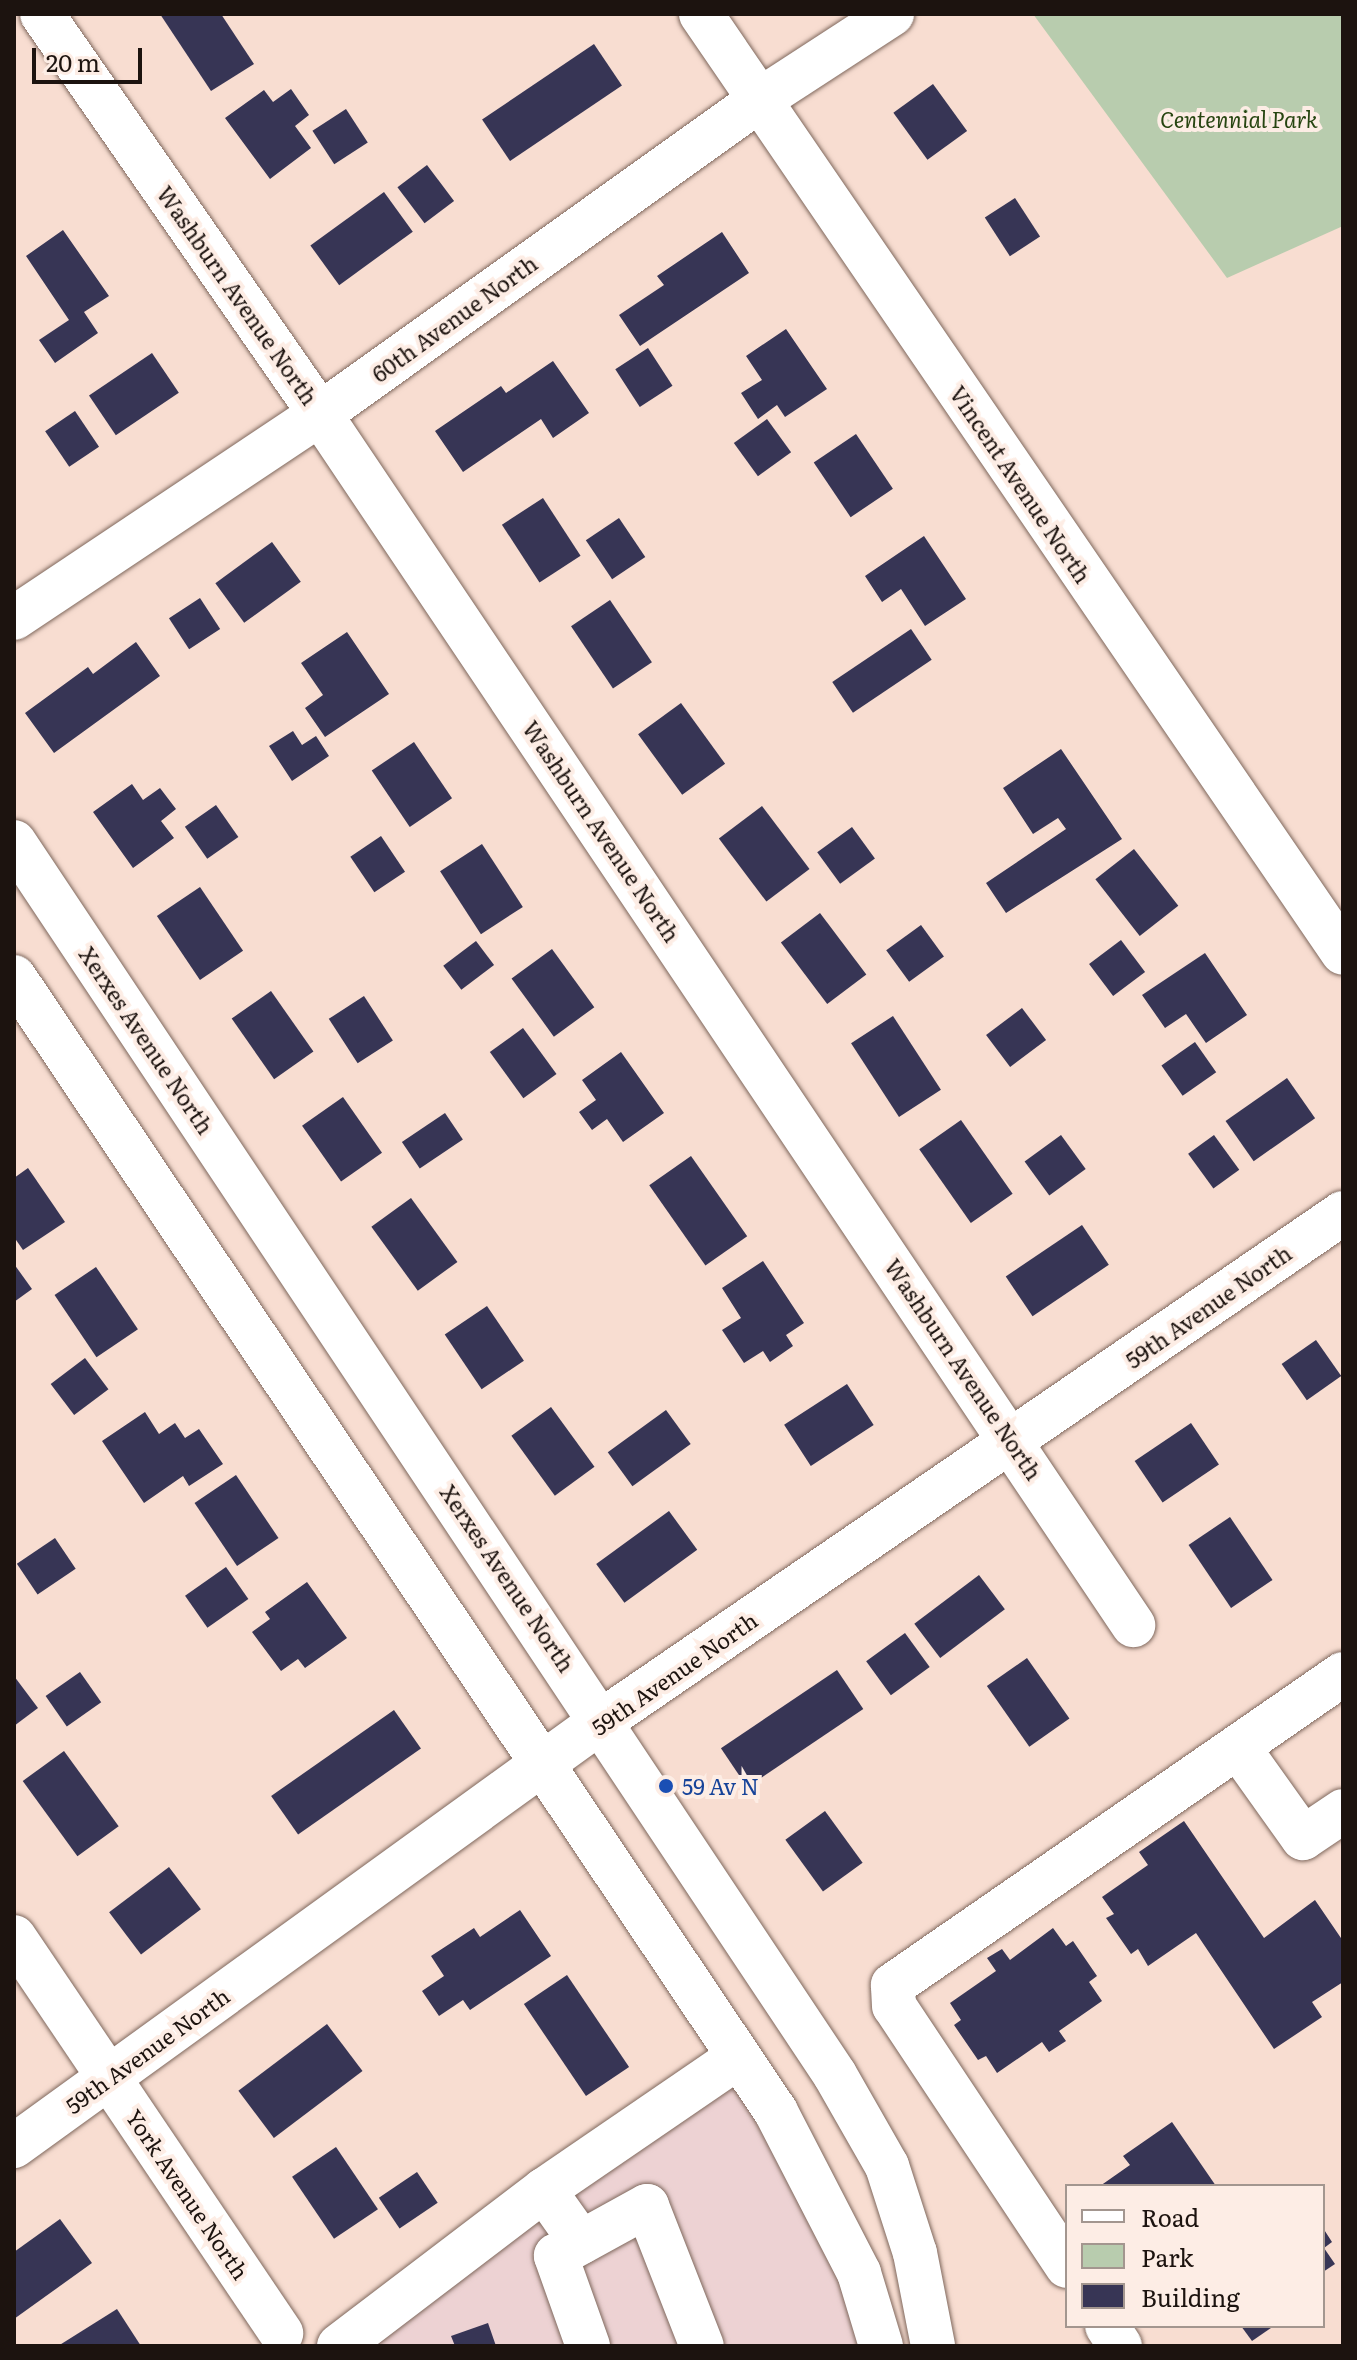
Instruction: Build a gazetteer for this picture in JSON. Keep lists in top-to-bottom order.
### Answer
{
  "streets": {
    "street": [
      "Washburn Avenue North",
      "60th Avenue North",
      "Vincent Avenue North",
      "Xerxes Avenue North",
      "59th Avenue North",
      "York Avenue North"
    ]
  },
  "crossings": [
    ["Washburn Avenue North", "60th Avenue North"],
    ["Washburn Avenue North", "59th Avenue North"],
    ["60th Avenue North", "Vincent Avenue North"],
    ["Xerxes Avenue North", "59th Avenue North"],
    ["59th Avenue North", "York Avenue North"]
  ],
  "parks": ["Centennial Park"],
  "places": ["59 Av N"],
  "legend": ["Road", "Park", "Building"],
  "scale_bar": "20 m"
}
